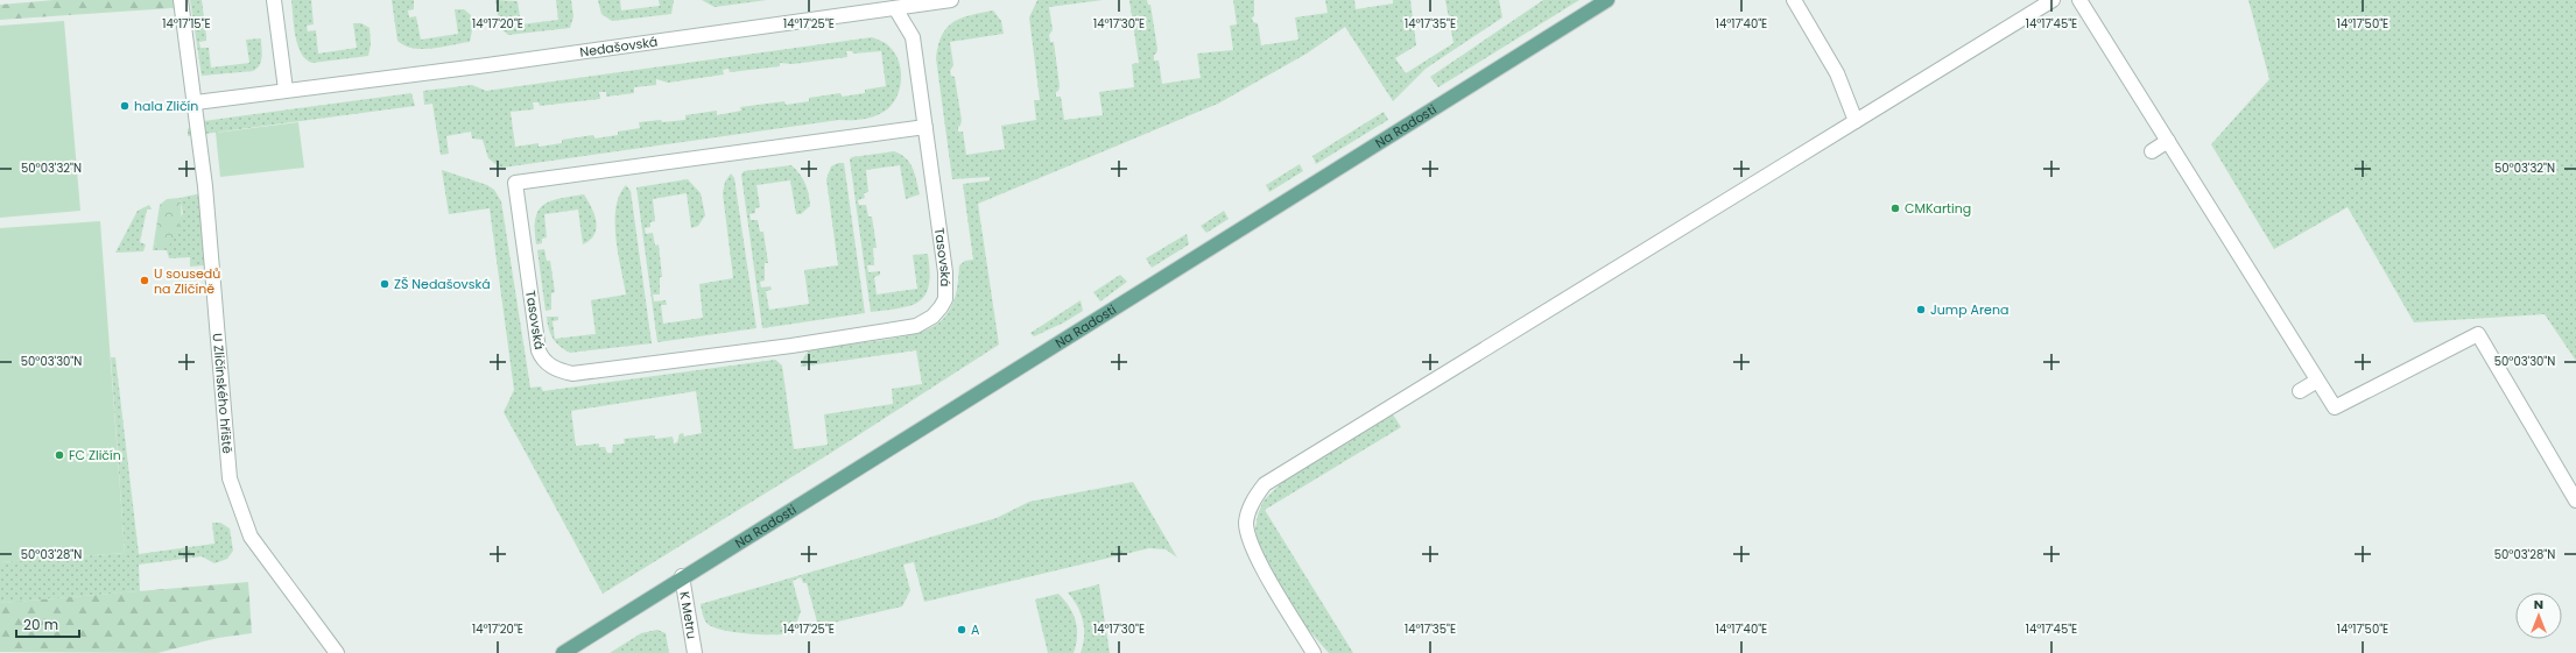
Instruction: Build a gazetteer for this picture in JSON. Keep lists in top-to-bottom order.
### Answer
{
  "streets": {
    "main road": ["Na Radosti"],
    "street": [
      "Nedašovská",
      "Tasovská",
      "U Zličínského hřiště",
      "K Metru"
    ]
  },
  "crossings": [
    ["Nedašovská", "Tasovská"],
    ["Nedašovská", "U Zličínského hřiště"],
    ["Na Radosti", "K Metru"]
  ],
  "places": [
    "hala Zličín",
    "CMKarting",
    "U sousedů na Zličíně",
    "ZŠ Nedašovská",
    "Jump Arena",
    "FC Zličín",
    "A"
  ],
  "scale_bar": "20 m",
  "north": "top",
  "coordinates": [
    "14°17'15\"E",
    "14°17'20\"E",
    "14°17'25\"E",
    "14°17'30\"E",
    "14°17'35\"E",
    "14°17'40\"E",
    "14°17'45\"E",
    "14°17'50\"E",
    "50°03'32\"N",
    "50°03'30\"N",
    "50°03'28\"N"
  ]
}
